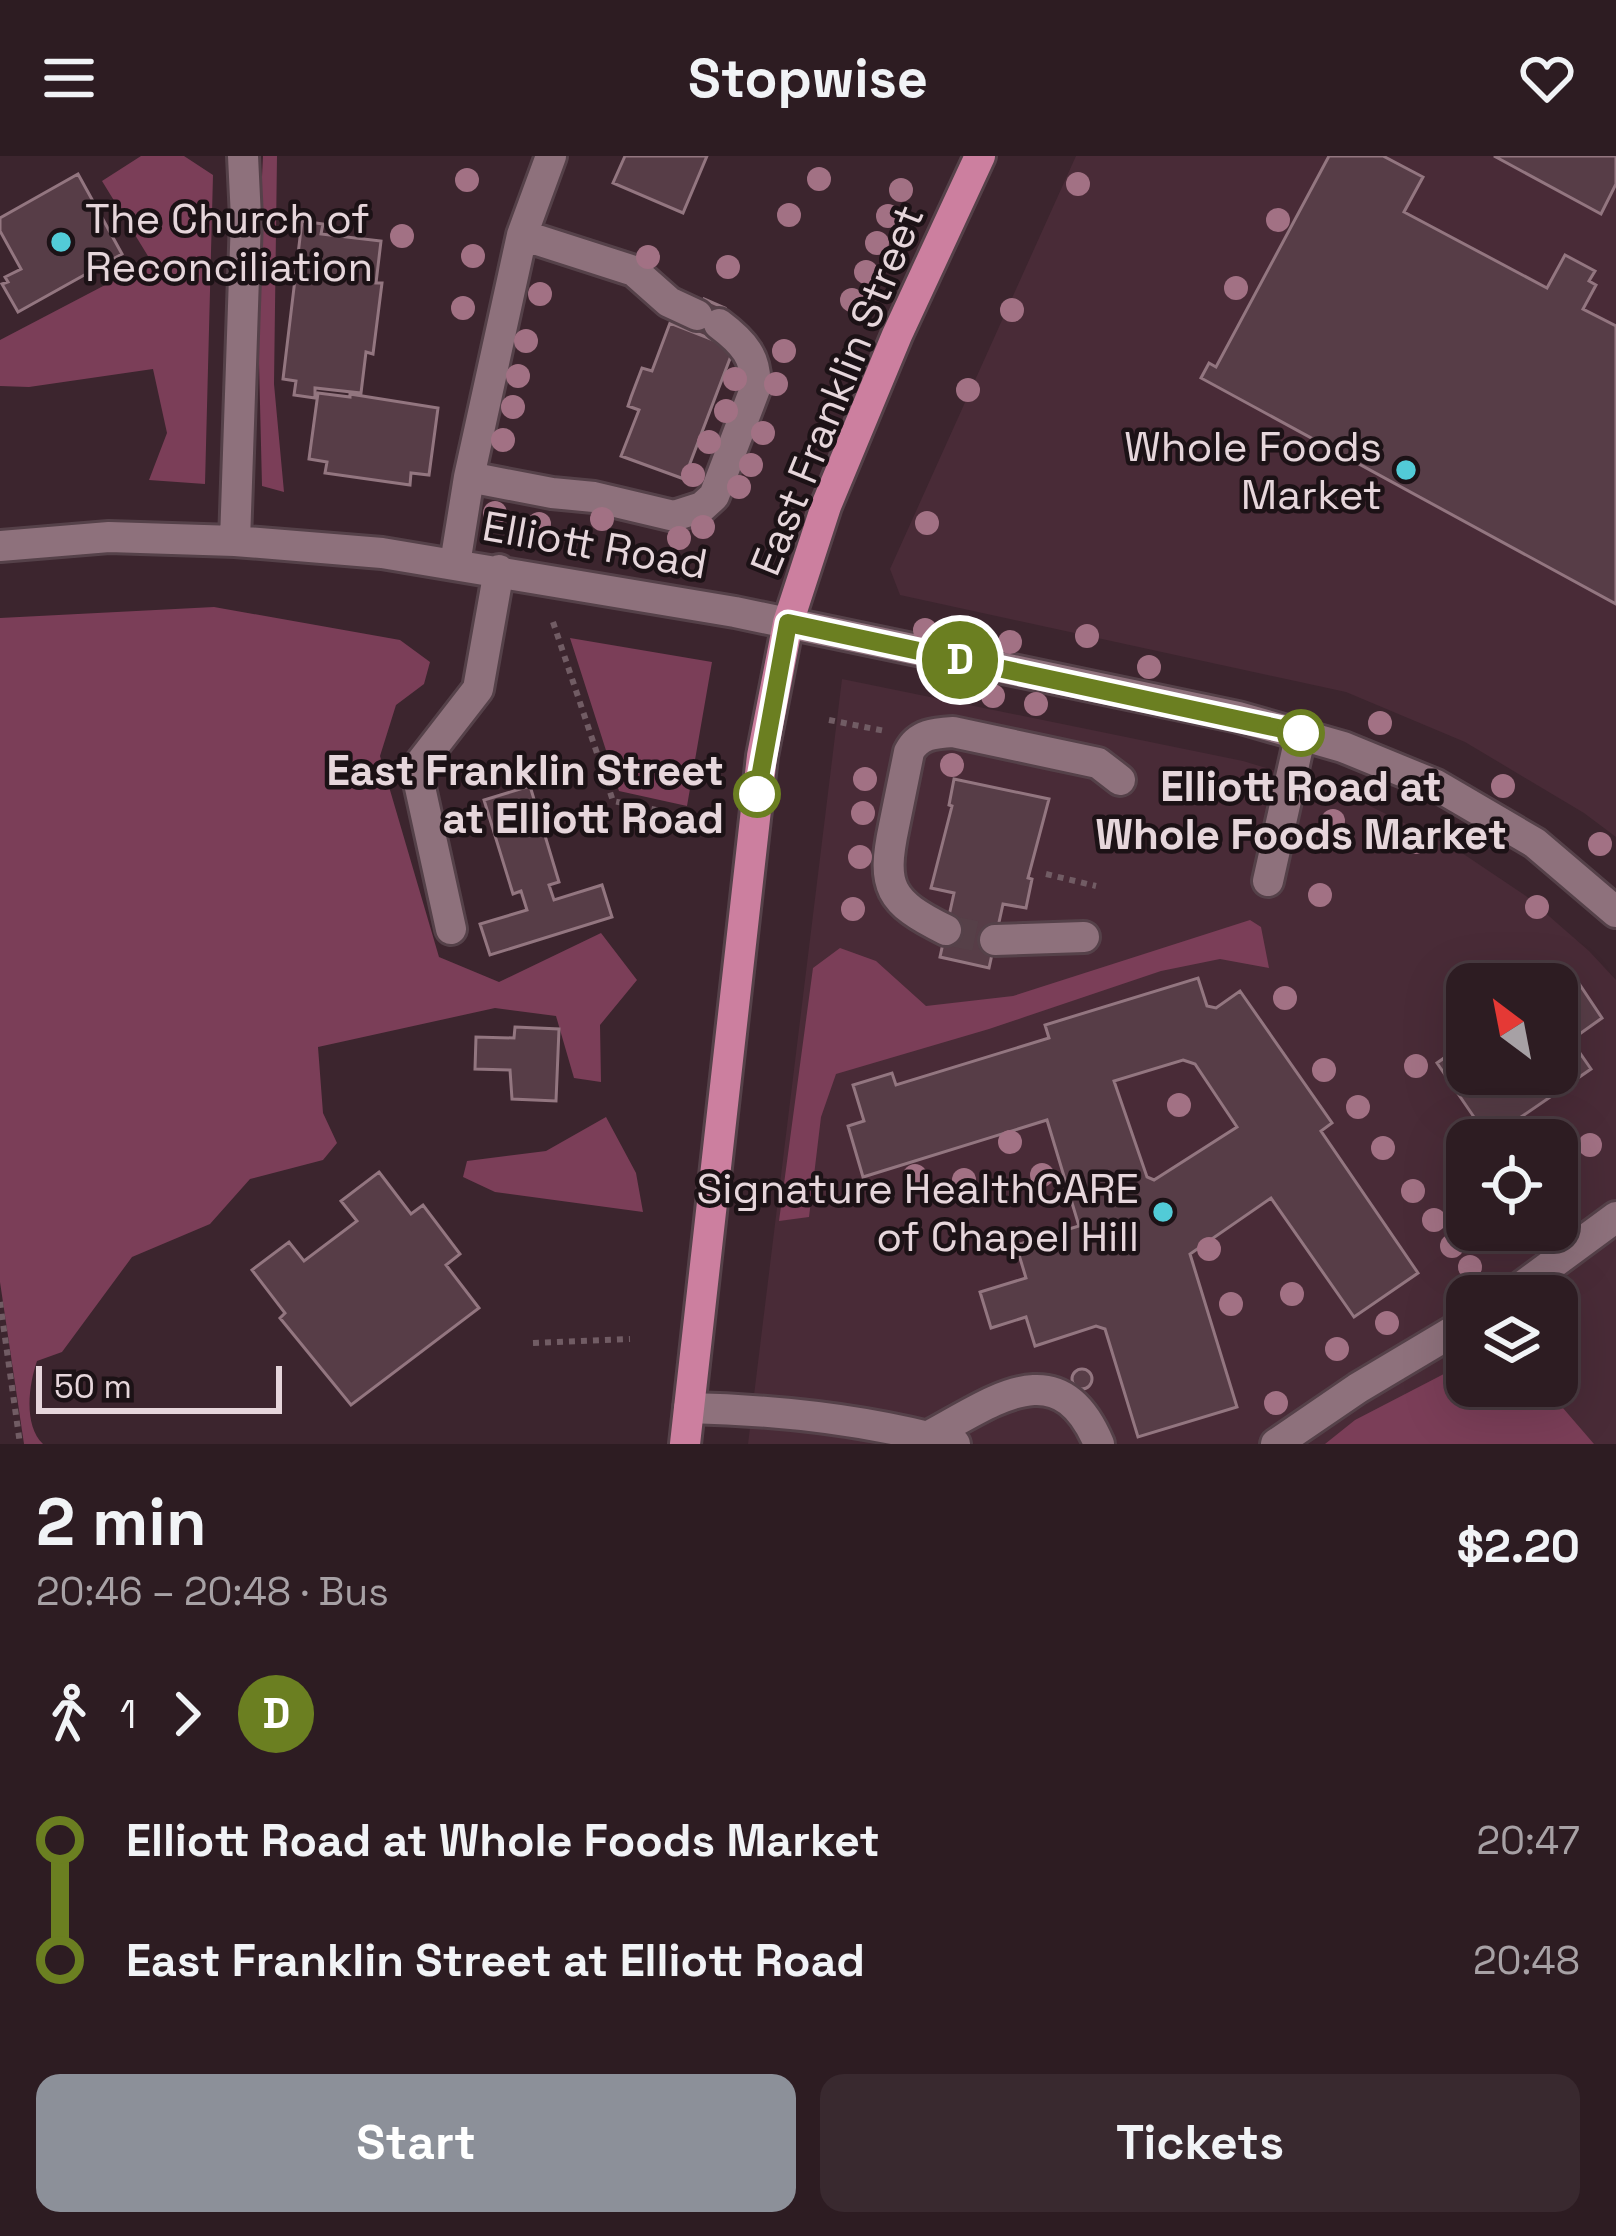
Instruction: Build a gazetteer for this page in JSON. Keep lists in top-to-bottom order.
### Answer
{
  "streets": {
    "main road": ["East Franklin Street"],
    "street": ["Elliott Road"]
  },
  "crossings": [
    ["East Franklin Street", "Elliott Road"]
  ],
  "places": [
    "The Church of Reconciliation",
    "Whole Foods Market",
    "Elliott Road at Whole Foods Market",
    "East Franklin Street at Elliott Road",
    "Signature HealthCARE of Chapel Hill"
  ],
  "lines": ["bus line D"],
  "scale_bar": "50 m",
  "north": "top left",
  "page": {
    "header": "Stopwise",
    "on_map": "D",
    "scale": "50 m",
    "heading": ["2 min", "20:46 – 20:48 · Bus", "$2.20"],
    "legs": ["1", "D"],
    "list": [
      {
        "name": "Elliott Road at Whole Foods Market",
        "value": "20:47"
      },
      {
        "name": "East Franklin Street at Elliott Road",
        "value": "20:48"
      }
    ],
    "buttons": ["Start", "Tickets"]
  }
}
